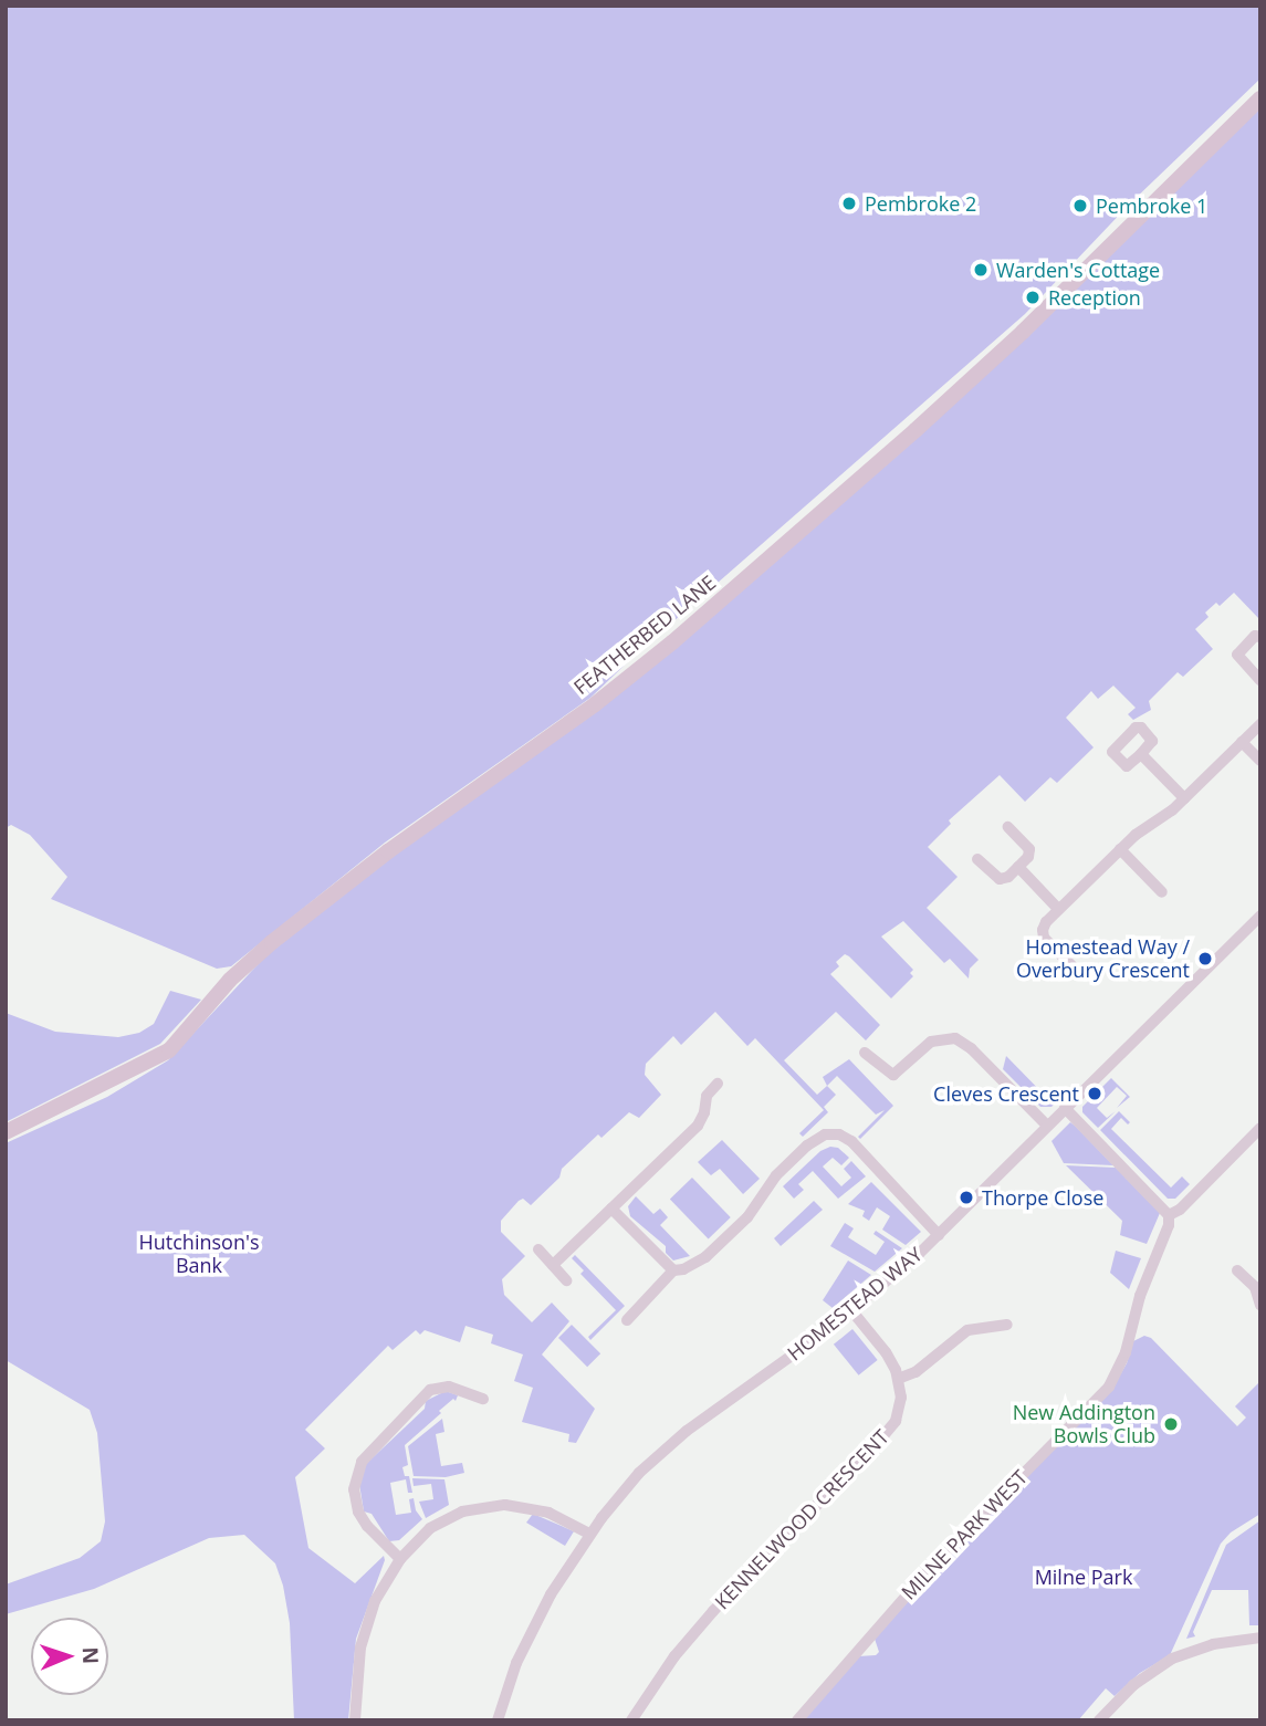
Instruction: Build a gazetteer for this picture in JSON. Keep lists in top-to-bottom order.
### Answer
{
  "streets": {
    "street": [
      "FEATHERBED LANE",
      "HOMESTEAD WAY",
      "KENNELWOOD CRESCENT",
      "MILNE PARK WEST"
    ]
  },
  "parks": ["Hutchinson's Bank", "Milne Park"],
  "places": [
    "Pembroke 2",
    "Pembroke 1",
    "Warden's Cottage",
    "Reception",
    "Homestead Way / Overbury Crescent",
    "Cleves Crescent",
    "Thorpe Close",
    "New Addington Bowls Club"
  ],
  "north": "right"
}
